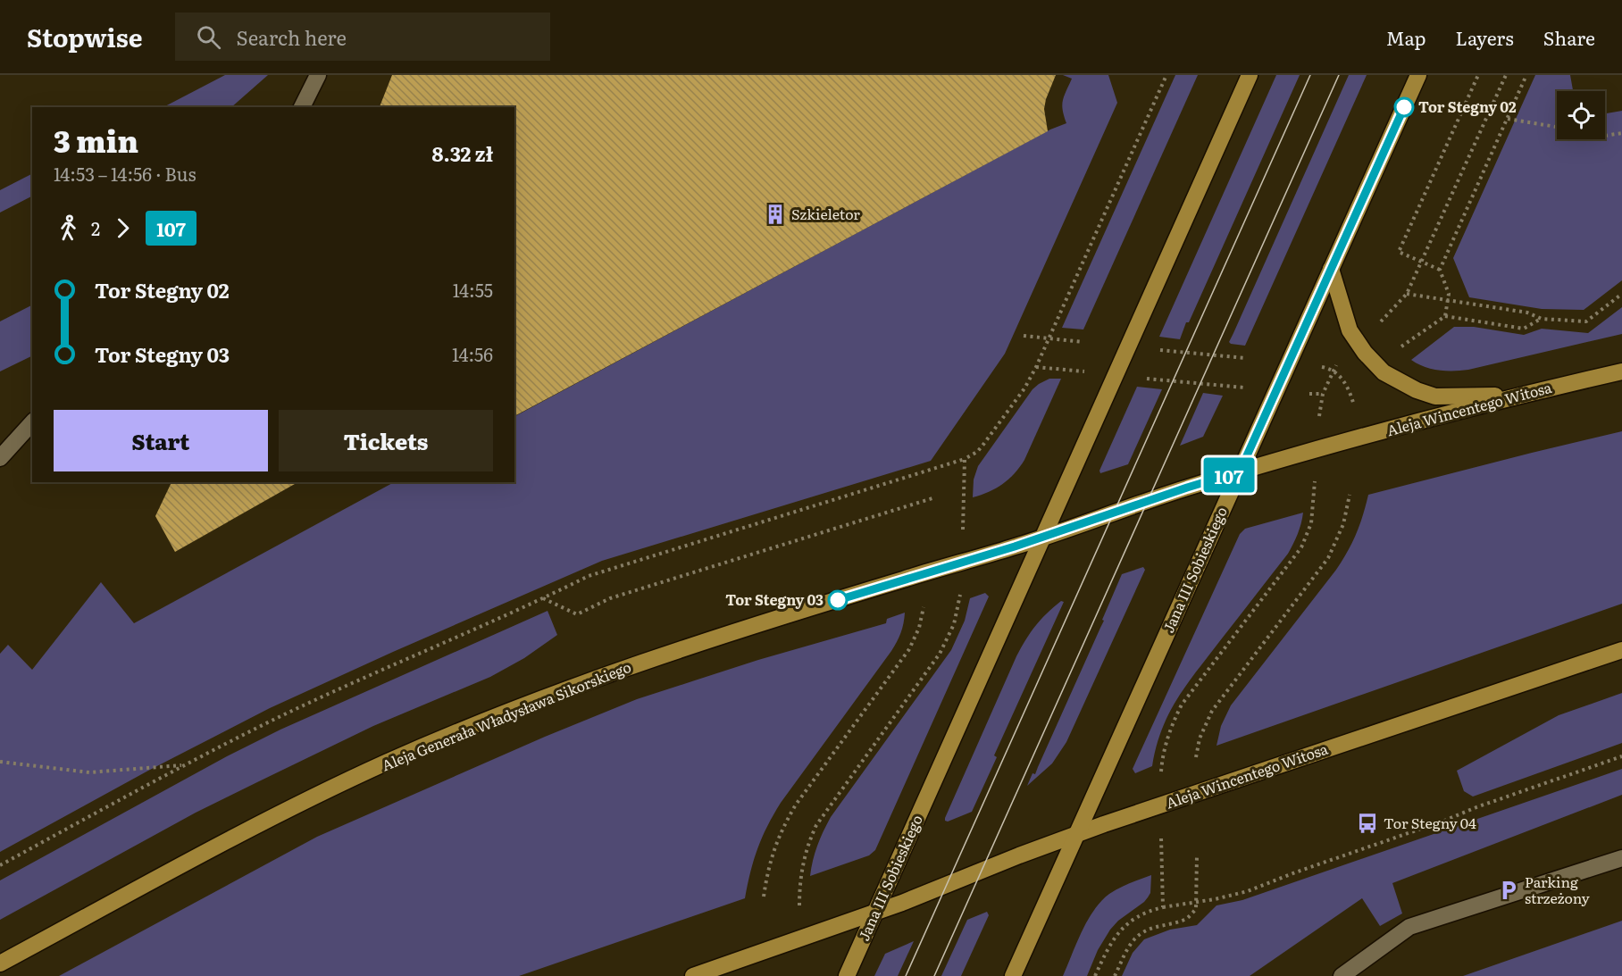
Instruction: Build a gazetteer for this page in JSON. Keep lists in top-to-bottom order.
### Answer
{
  "streets": {
    "main road": ["Aleja Wincentego Witosa", "Jana III Sobieskiego", "Aleja Generała Władysława Sikorskiego"]
  },
  "crossings": [
    ["Aleja Wincentego Witosa", "Jana III Sobieskiego"],
    ["Aleja Wincentego Witosa", "Aleja Generała Władysława Sikorskiego"],
    ["Jana III Sobieskiego", "Aleja Generała Władysława Sikorskiego"]
  ],
  "places": {
    "other": ["Tor Stegny 02", "Tor Stegny 03"],
    "building": ["Szkieletor"],
    "bus stop": ["Tor Stegny 04"],
    "parking": ["Parking strzeżony"]
  },
  "lines": ["bus line 107"],
  "page": {
    "header": "Stopwise",
    "search": "Search here",
    "nav": ["Map", "Layers", "Share"],
    "on_map": "107",
    "heading": ["3 min", "14:53 – 14:56 · Bus", "8.32 zł"],
    "legs": ["2", "107"],
    "list": [
      {
        "name": "Tor Stegny 02",
        "value": "14:55"
      },
      {
        "name": "Tor Stegny 03",
        "value": "14:56"
      }
    ],
    "buttons": ["Start", "Tickets"]
  }
}
